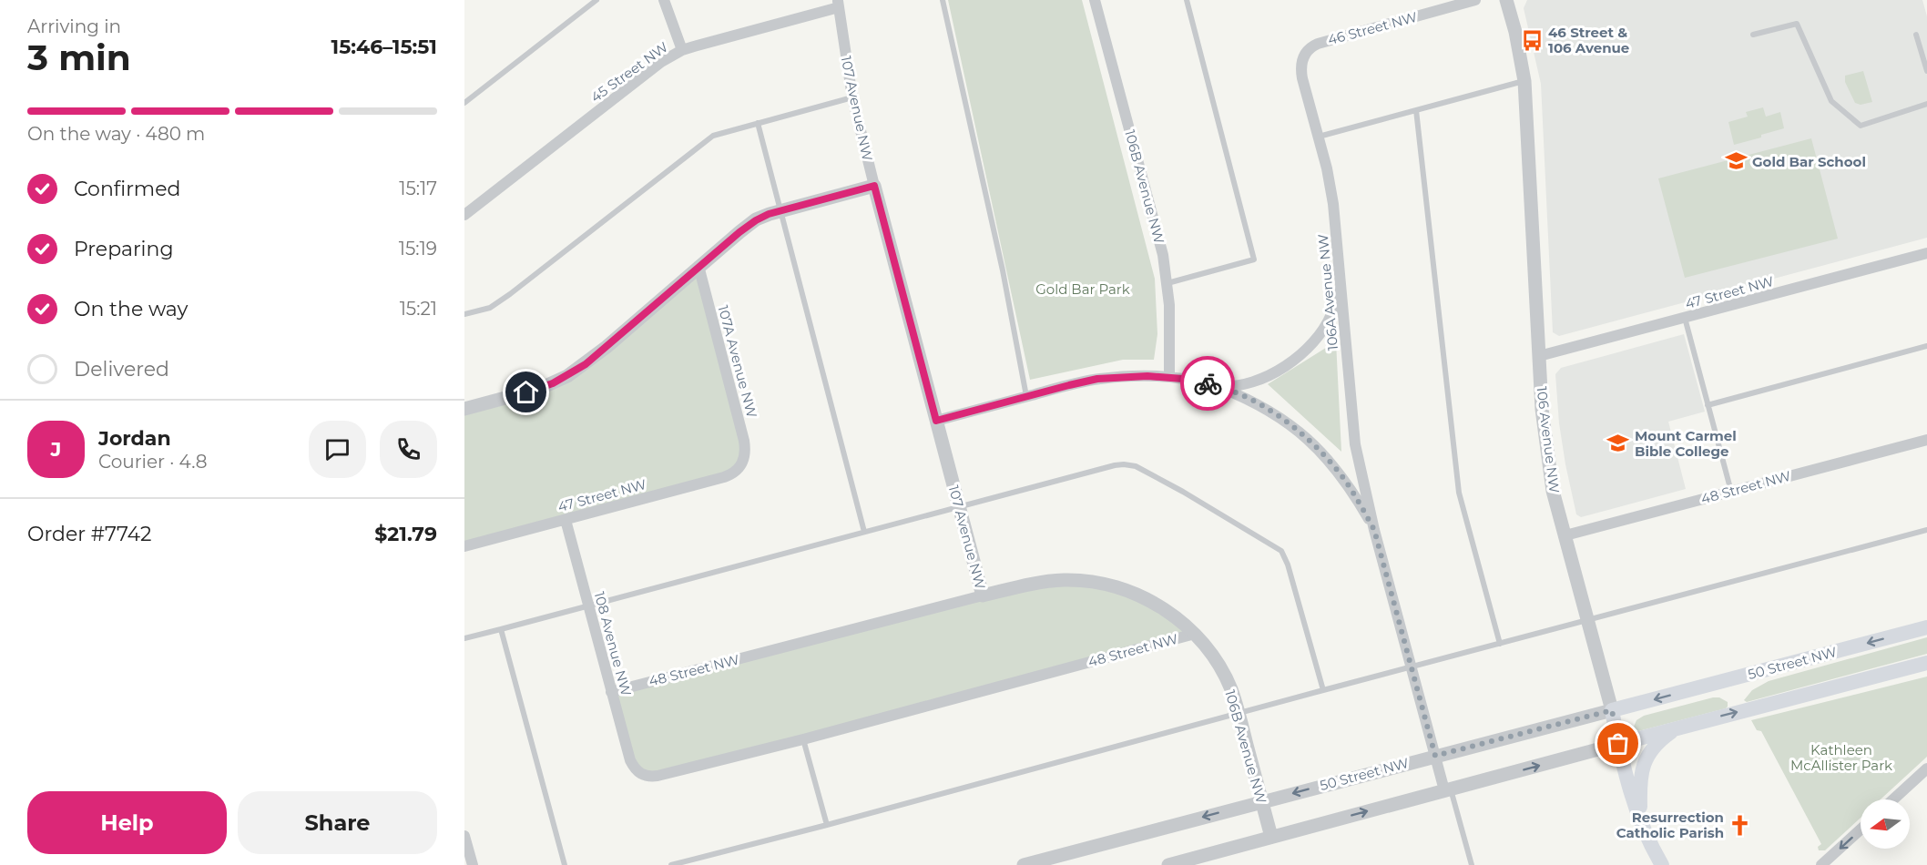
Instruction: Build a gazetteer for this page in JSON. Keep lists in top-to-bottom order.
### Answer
{
  "streets": {
    "main road": ["106 Avenue NW", "50 Street NW"],
    "street": [
      "46 Street NW",
      "45 Street NW",
      "107 Avenue NW",
      "106B Avenue NW",
      "106A Avenue NW",
      "47 Street NW",
      "107A Avenue NW",
      "48 Street NW",
      "108 Avenue NW"
    ]
  },
  "crossings": [
    ["46 Street NW", "106A Avenue NW"],
    ["45 Street NW", "107 Avenue NW"],
    ["107 Avenue NW", "48 Street NW"],
    ["106B Avenue NW", "48 Street NW"],
    ["106B Avenue NW", "50 Street NW"],
    ["106A Avenue NW", "50 Street NW"],
    ["47 Street NW", "107A Avenue NW"],
    ["47 Street NW", "106 Avenue NW"],
    ["47 Street NW", "108 Avenue NW"],
    ["106 Avenue NW", "48 Street NW"],
    ["106 Avenue NW", "50 Street NW"],
    ["48 Street NW", "108 Avenue NW"]
  ],
  "parks": ["Gold Bar Park", "Kathleen McAllister Park"],
  "places": {
    "bus stop": ["46 Street & 106 Avenue"],
    "school or university": ["Gold Bar School", "Mount Carmel Bible College"],
    "church": ["Resurrection Catholic Parish"]
  },
  "north": "left",
  "page": {
    "heading": ["3 min", "Arriving in", "15:46–15:51"],
    "panel": [
      "Jordan",
      "Courier · 4.8",
      "Order #7742",
      "$21.79"
    ],
    "bar": "On the way · 480 m",
    "list": [
      ["Confirmed", "15:17"],
      ["Preparing", "15:19"],
      ["On the way", "15:21"],
      "Delivered"
    ],
    "round": "J",
    "buttons": ["Help", "Share"]
  }
}
